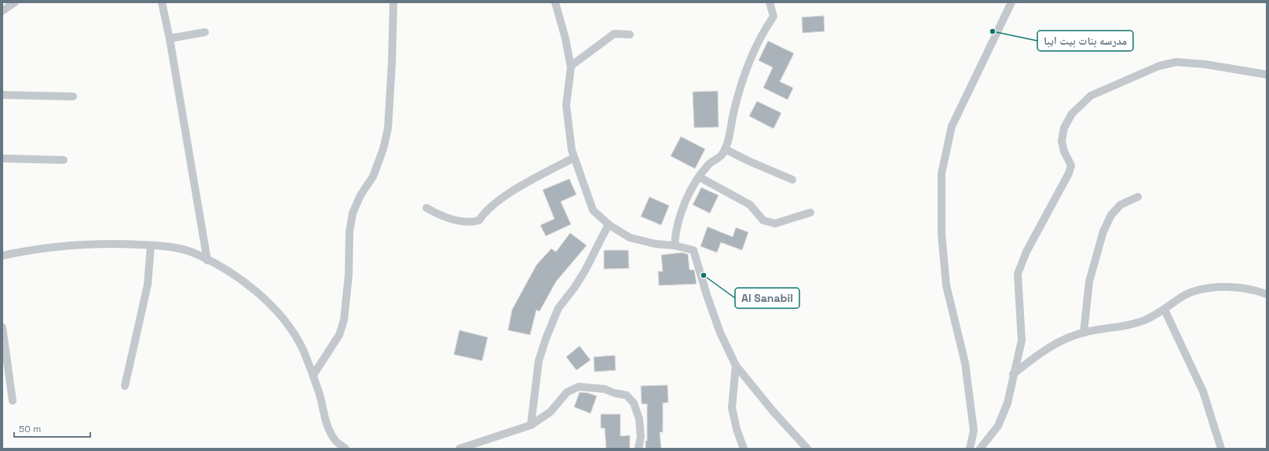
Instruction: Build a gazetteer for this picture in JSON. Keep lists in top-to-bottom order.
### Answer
{
  "places": ["مدرسه بنات بيت ايبا", "Al Sanabil"],
  "scale_bar": "50 m"
}
